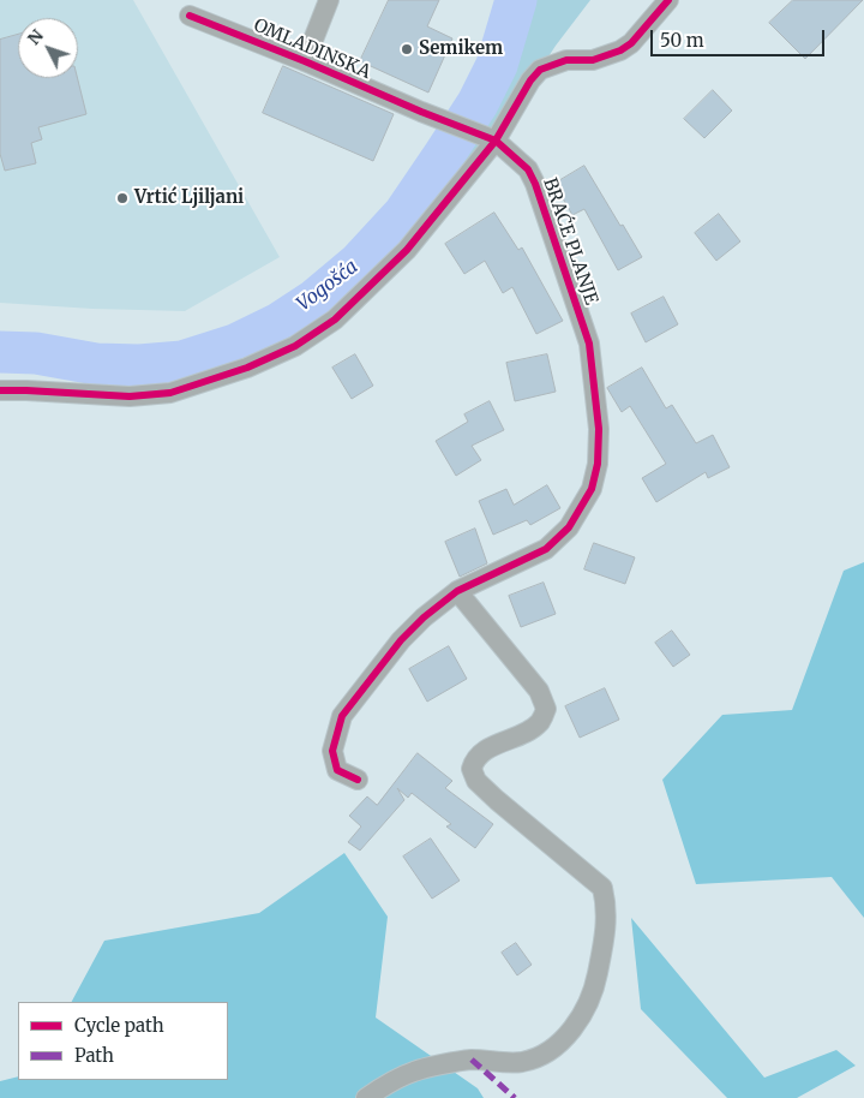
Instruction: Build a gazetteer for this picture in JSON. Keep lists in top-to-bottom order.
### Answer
{
  "streets": {
    "street": ["OMLADINSKA", "BRAĆE PLANJE"]
  },
  "crossings": [
    ["OMLADINSKA", "BRAĆE PLANJE"]
  ],
  "water": ["Vogošća"],
  "places": ["Semikem", "Vrtić Ljiljani"],
  "legend": ["Cycle path", "Path"],
  "scale_bar": "50 m",
  "north": "top left"
}
